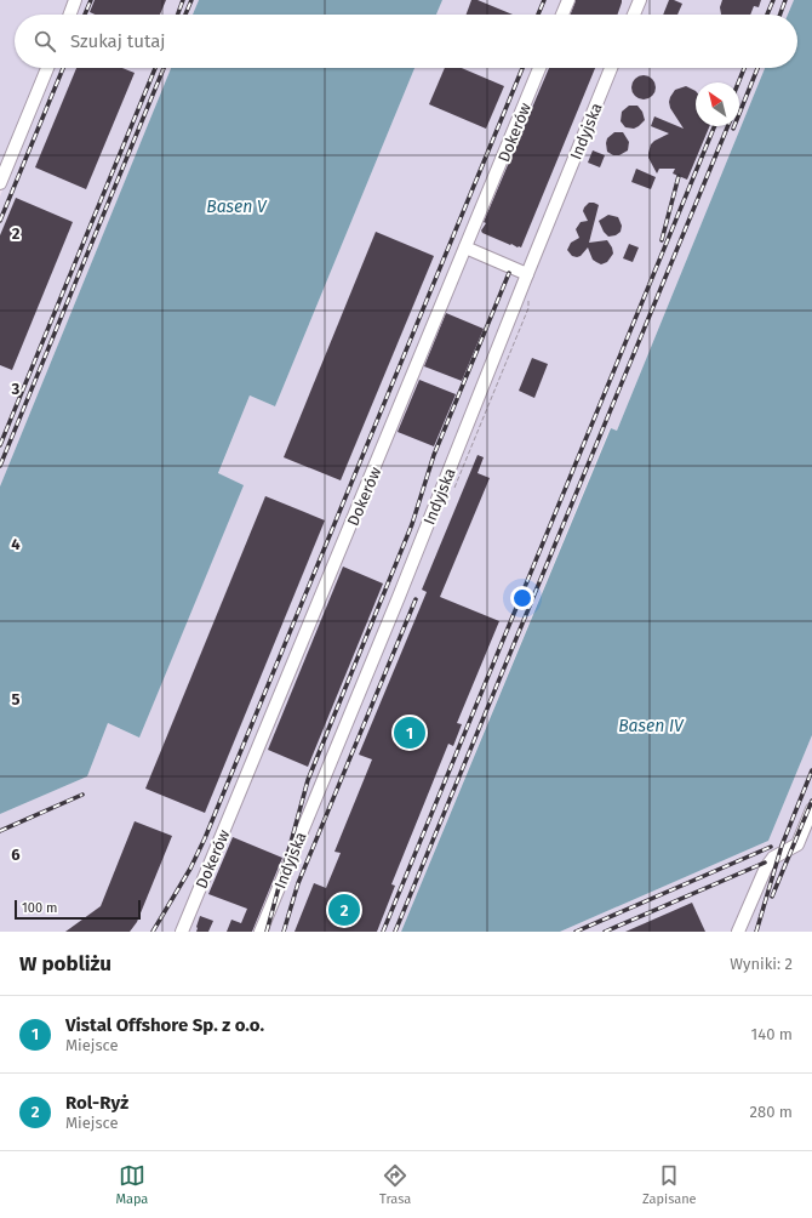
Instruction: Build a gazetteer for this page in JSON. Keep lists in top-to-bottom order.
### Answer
{
  "streets": {
    "lane": ["Indyjska", "Dokerów"]
  },
  "water": ["Basen V", "Basen IV"],
  "scale_bar": "100 m",
  "north": "top left",
  "page": {
    "search": "Szukaj tutaj",
    "pins": ["1", "2"],
    "scale": "100 m",
    "heading": ["W pobliżu", "Wyniki: 2"],
    "list": [
      {
        "mark": "1",
        "name": "Vistal Offshore Sp. z o.o.",
        "note": "Miejsce",
        "value": "140 m"
      },
      {
        "mark": "2",
        "name": "Rol-Ryż",
        "note": "Miejsce",
        "value": "280 m"
      }
    ],
    "nav": ["Mapa", "Trasa", "Zapisane"]
  },
  "grid": {
    "rows": [
      "2",
      "3",
      "4",
      "5",
      "6"
    ]
  }
}
